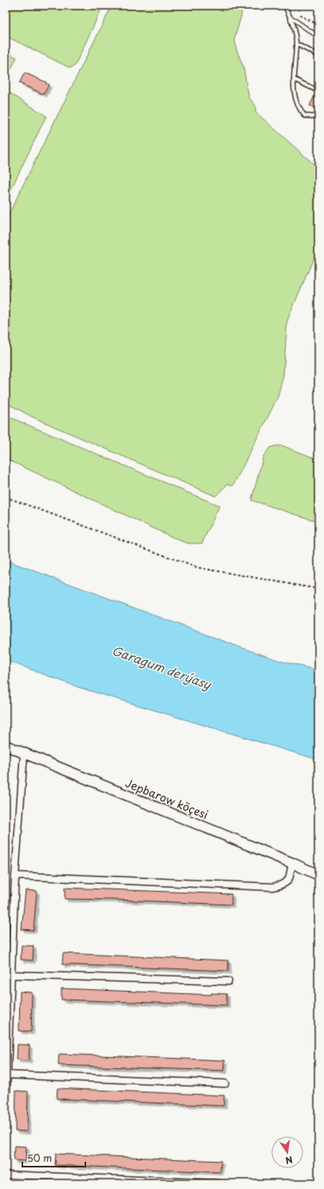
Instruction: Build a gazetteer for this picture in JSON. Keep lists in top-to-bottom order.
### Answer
{
  "streets": {
    "street": ["Jepbarow köçesi"]
  },
  "water": ["Garagum derýasy"],
  "scale_bar": "50 m",
  "north": "bottom"
}
